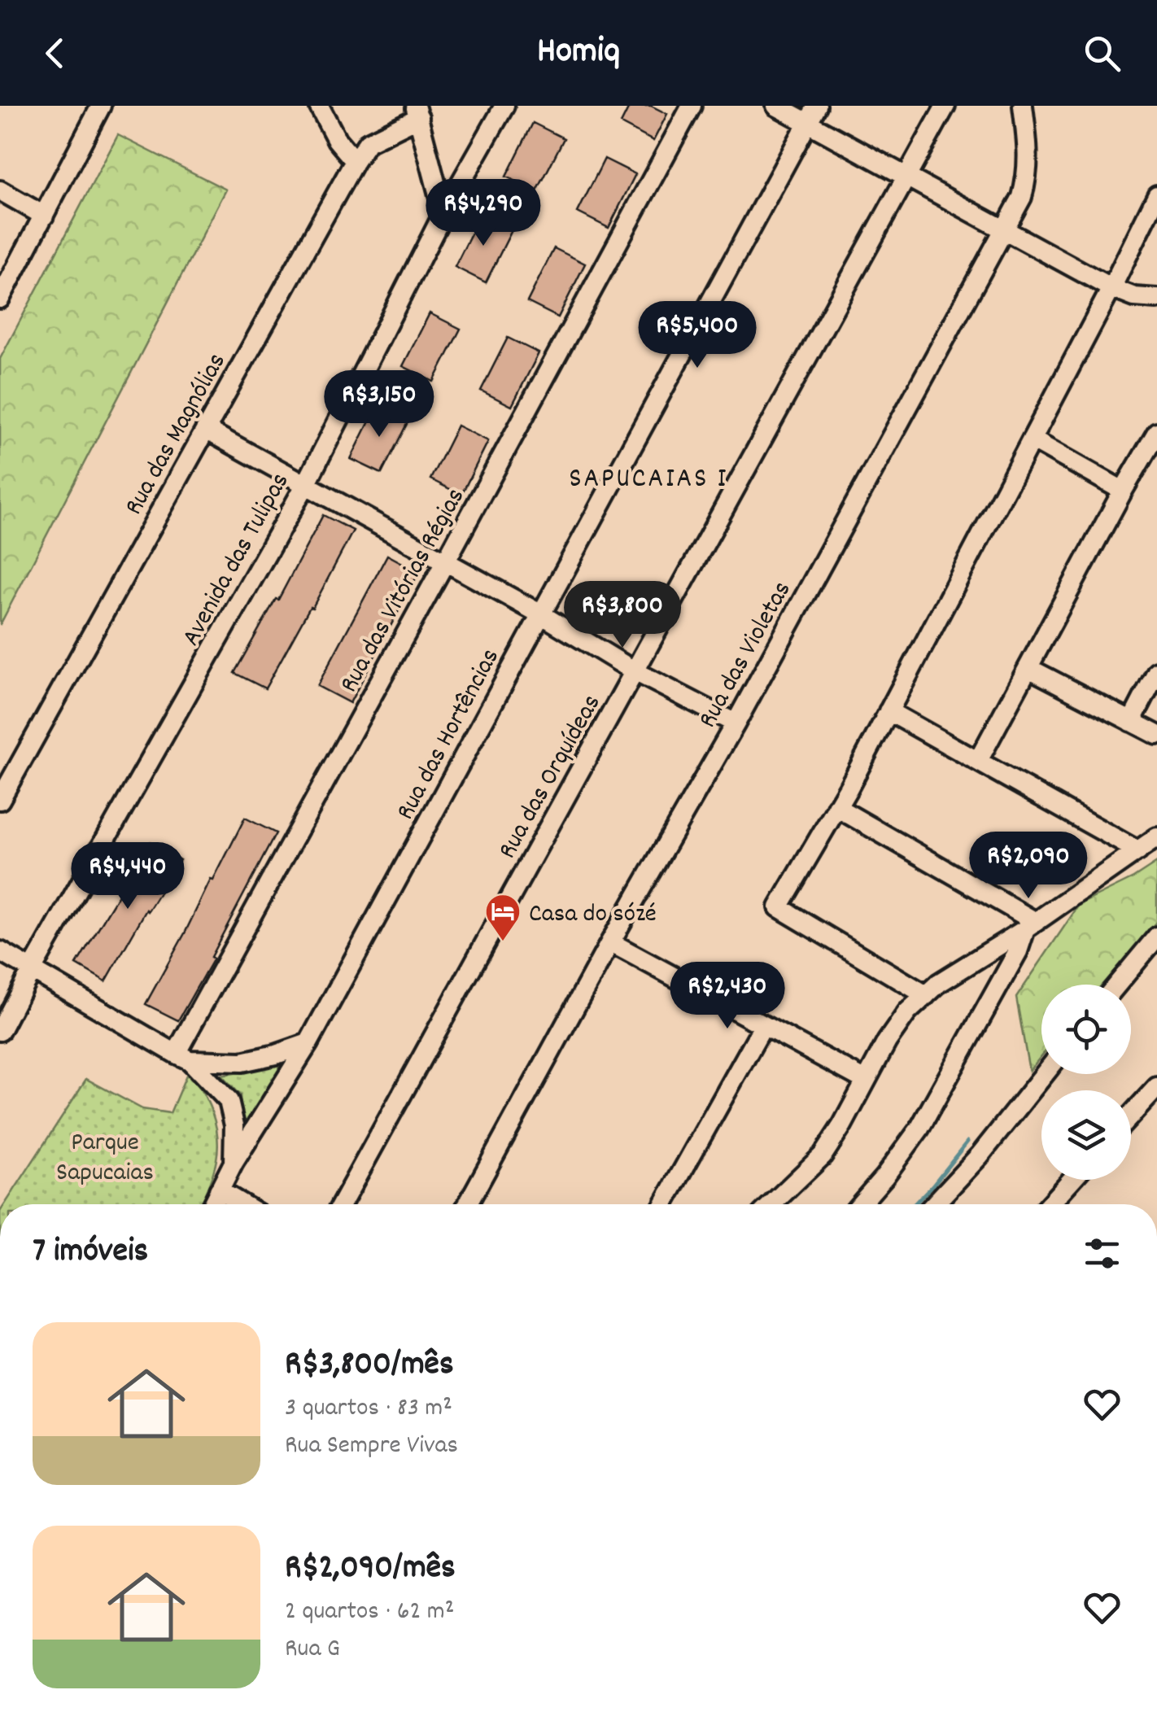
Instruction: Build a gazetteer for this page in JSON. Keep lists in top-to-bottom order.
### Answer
{
  "streets": {
    "street": [
      "Rua das Magnólias",
      "Avenida das Tulipas",
      "Rua das Vitórias Régias",
      "Rua das Violetas",
      "Rua das Hortências",
      "Rua das Orquídeas"
    ]
  },
  "districts": ["SAPUCAIAS I"],
  "parks": ["Parque Sapucaias"],
  "places": {
    "hotel": ["Casa do sózé"]
  },
  "page": {
    "header": "Homiq",
    "price": [
      "R$4,290",
      "R$5,400",
      "R$3,150",
      "R$3,800",
      "R$2,090",
      "R$4,440",
      "R$2,430"
    ],
    "heading": "7 imóveis",
    "list": [
      {
        "name": "R$3,800/mês",
        "note": "3 quartos · 83 m² · Rua Sempre Vivas"
      },
      {
        "name": "R$2,090/mês",
        "note": "2 quartos · 62 m² · Rua G"
      }
    ]
  }
}
